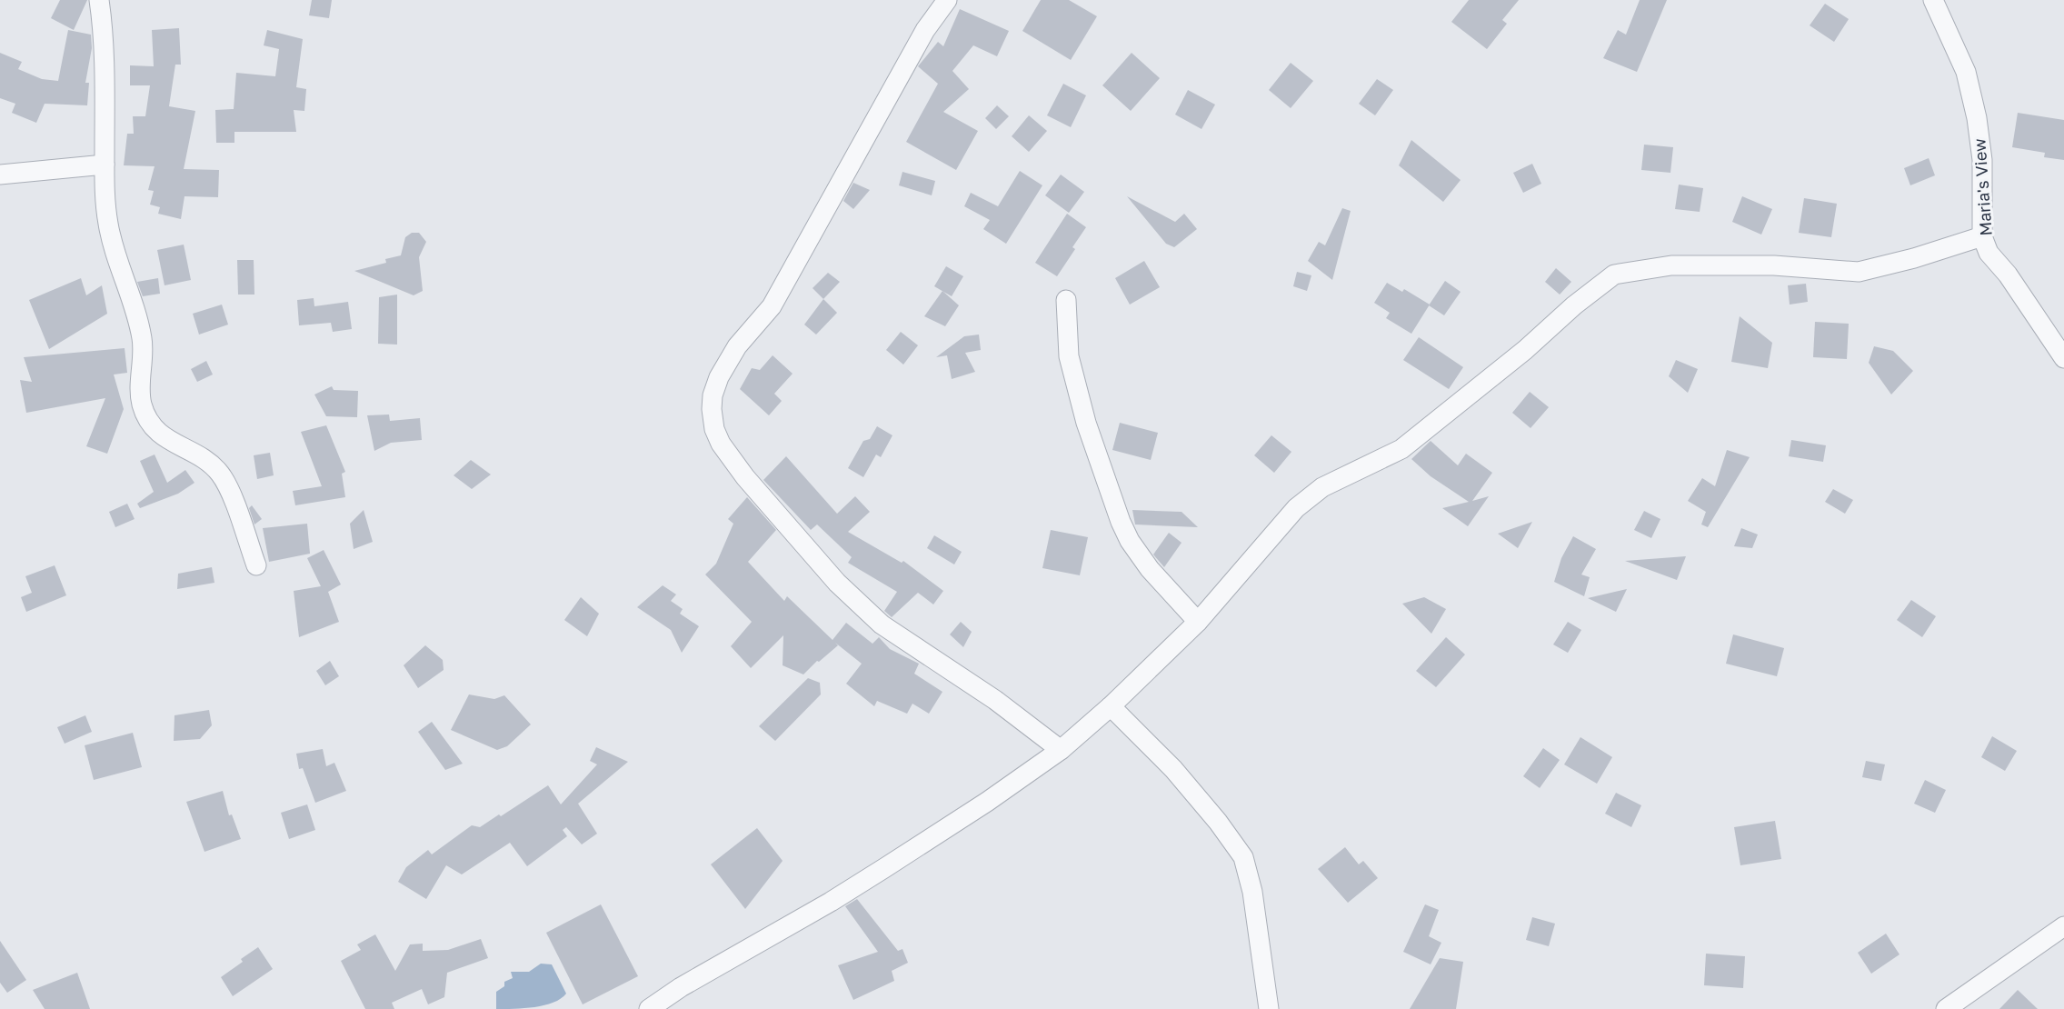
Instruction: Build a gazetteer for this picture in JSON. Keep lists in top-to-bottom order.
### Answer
{
  "streets": {
    "street": ["Maria's View"]
  }
}
